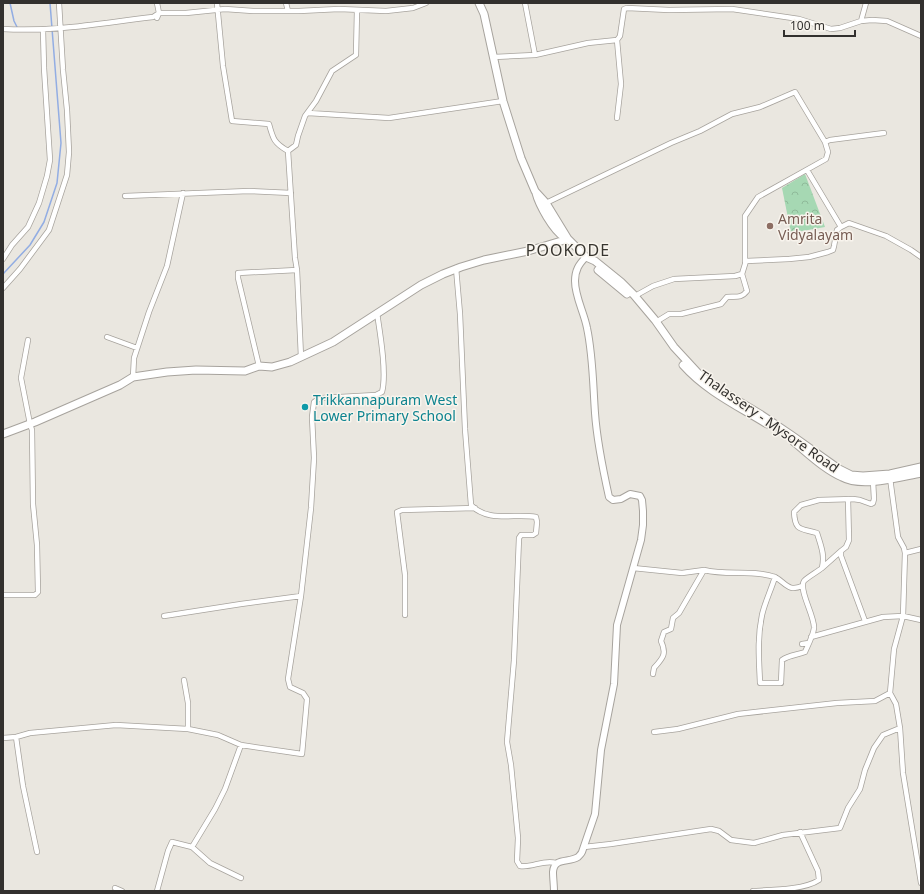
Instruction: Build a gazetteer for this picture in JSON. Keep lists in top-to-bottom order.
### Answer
{
  "streets": {
    "main road": ["Thalassery - Mysore Road"]
  },
  "districts": ["POOKODE"],
  "places": ["Amrita Vidyalayam", "Trikkannapuram West Lower Primary School"],
  "scale_bar": "100 m"
}
